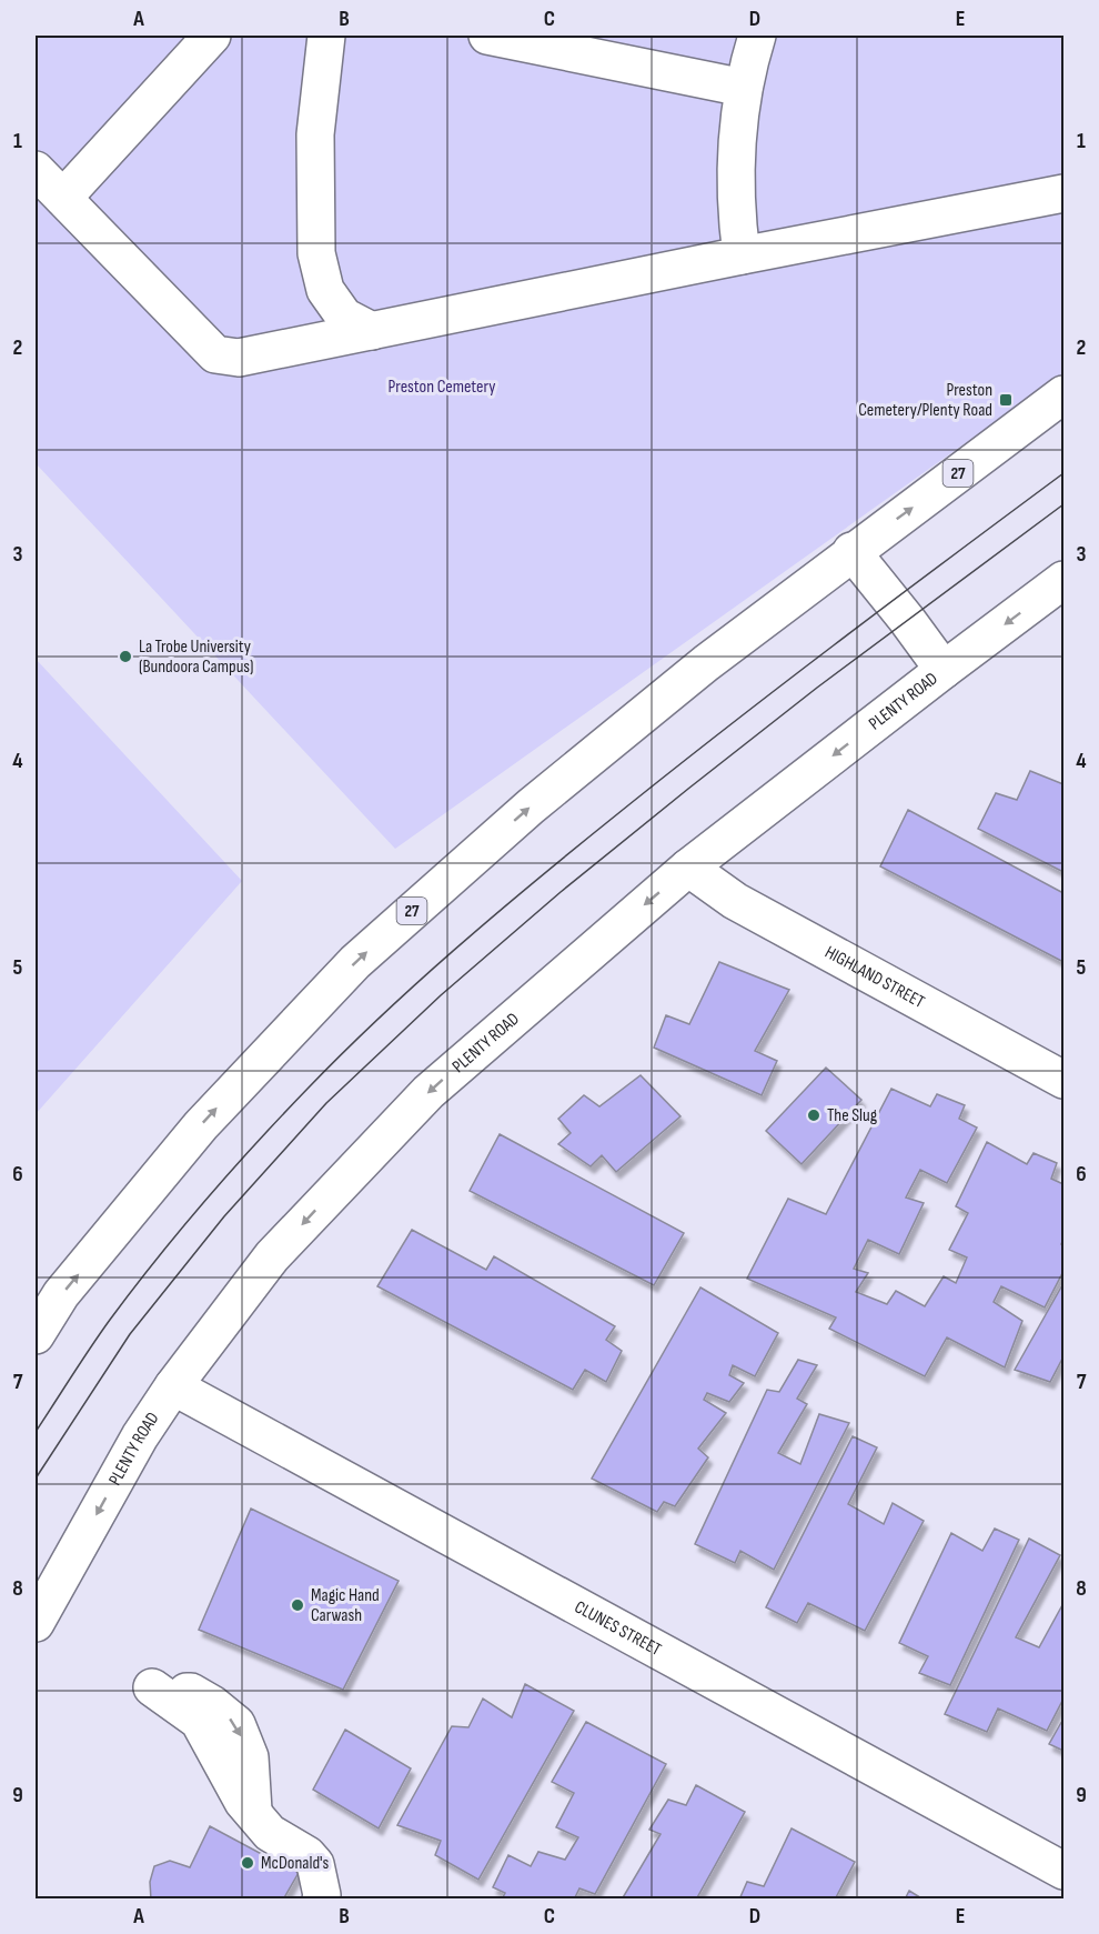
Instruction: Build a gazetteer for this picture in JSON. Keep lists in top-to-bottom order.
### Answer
{
  "streets": {
    "main road": [
      "27",
      "PLENTY ROAD",
      "HIGHLAND STREET",
      "CLUNES STREET"
    ]
  },
  "crossings": [
    ["PLENTY ROAD", "HIGHLAND STREET"],
    ["PLENTY ROAD", "CLUNES STREET"]
  ],
  "parks": ["Preston Cemetery"],
  "places": {
    "transit": ["Preston Cemetery/Plenty Road"],
    "other": [
      "La Trobe University (Bundoora Campus)",
      "The Slug",
      "Magic Hand Carwash",
      "McDonald's"
    ]
  },
  "grid": {
    "columns": [
      "A",
      "B",
      "C",
      "D",
      "E"
    ],
    "rows": [
      "1",
      "2",
      "3",
      "4",
      "5",
      "6",
      "7",
      "8",
      "9"
    ]
  }
}
